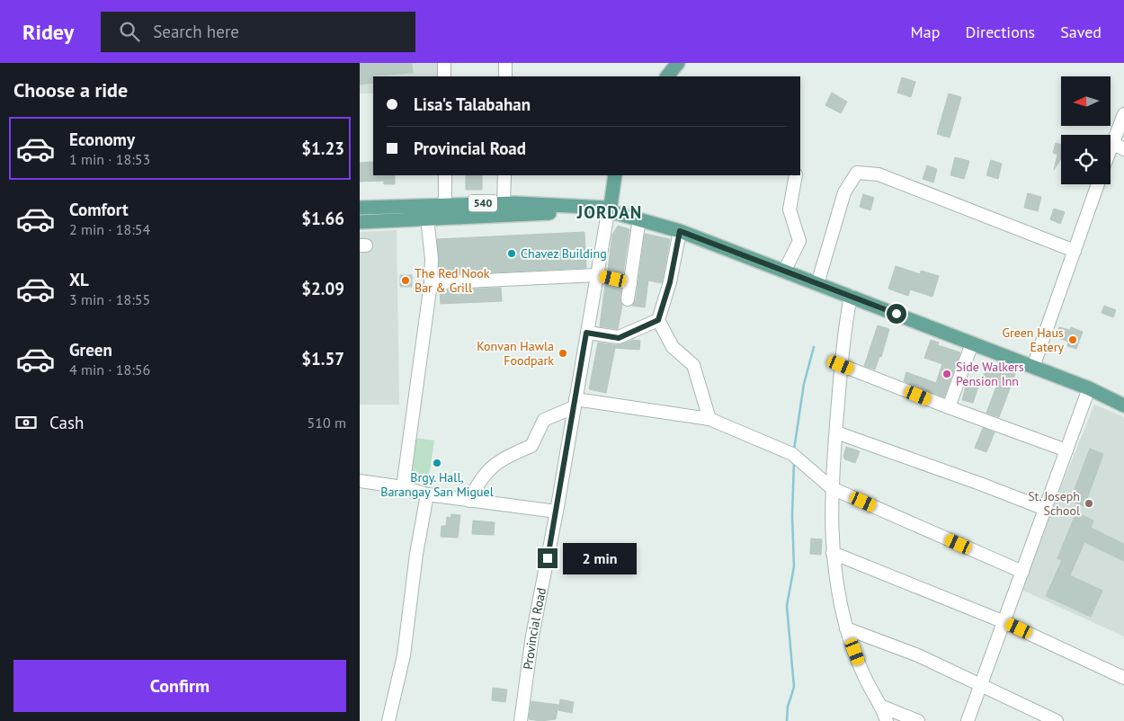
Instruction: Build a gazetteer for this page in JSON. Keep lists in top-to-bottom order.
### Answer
{
  "streets": {
    "main road": ["540", "Provincial Road"]
  },
  "crossings": [
    ["540", "Provincial Road"]
  ],
  "districts": ["JORDAN"],
  "places": [
    "Chavez Building",
    "The Red Nook Bar & Grill",
    "Green Haus Eatery",
    "Konvan Hawla Foodpark",
    "Side Walkers Pension Inn",
    "Brgy. Hall, Barangay San Miguel",
    "St. Joseph School"
  ],
  "north": "left",
  "page": {
    "header": "Ridey",
    "search": "Search here",
    "nav": ["Map", "Directions", "Saved"],
    "heading": "Choose a ride",
    "banner": ["Lisa's Talabahan", "Provincial Road"],
    "list": [
      {
        "name": "Economy",
        "note": "1 min · 18:53",
        "value": "$1.23"
      },
      {
        "name": "Comfort",
        "note": "2 min · 18:54",
        "value": "$1.66"
      },
      {
        "name": "XL",
        "note": "3 min · 18:55",
        "value": "$2.09"
      },
      {
        "name": "Green",
        "note": "4 min · 18:56",
        "value": "$1.57"
      }
    ],
    "pay": ["Cash", "510 m"],
    "bubble": "2 min",
    "buttons": "Confirm"
  }
}
